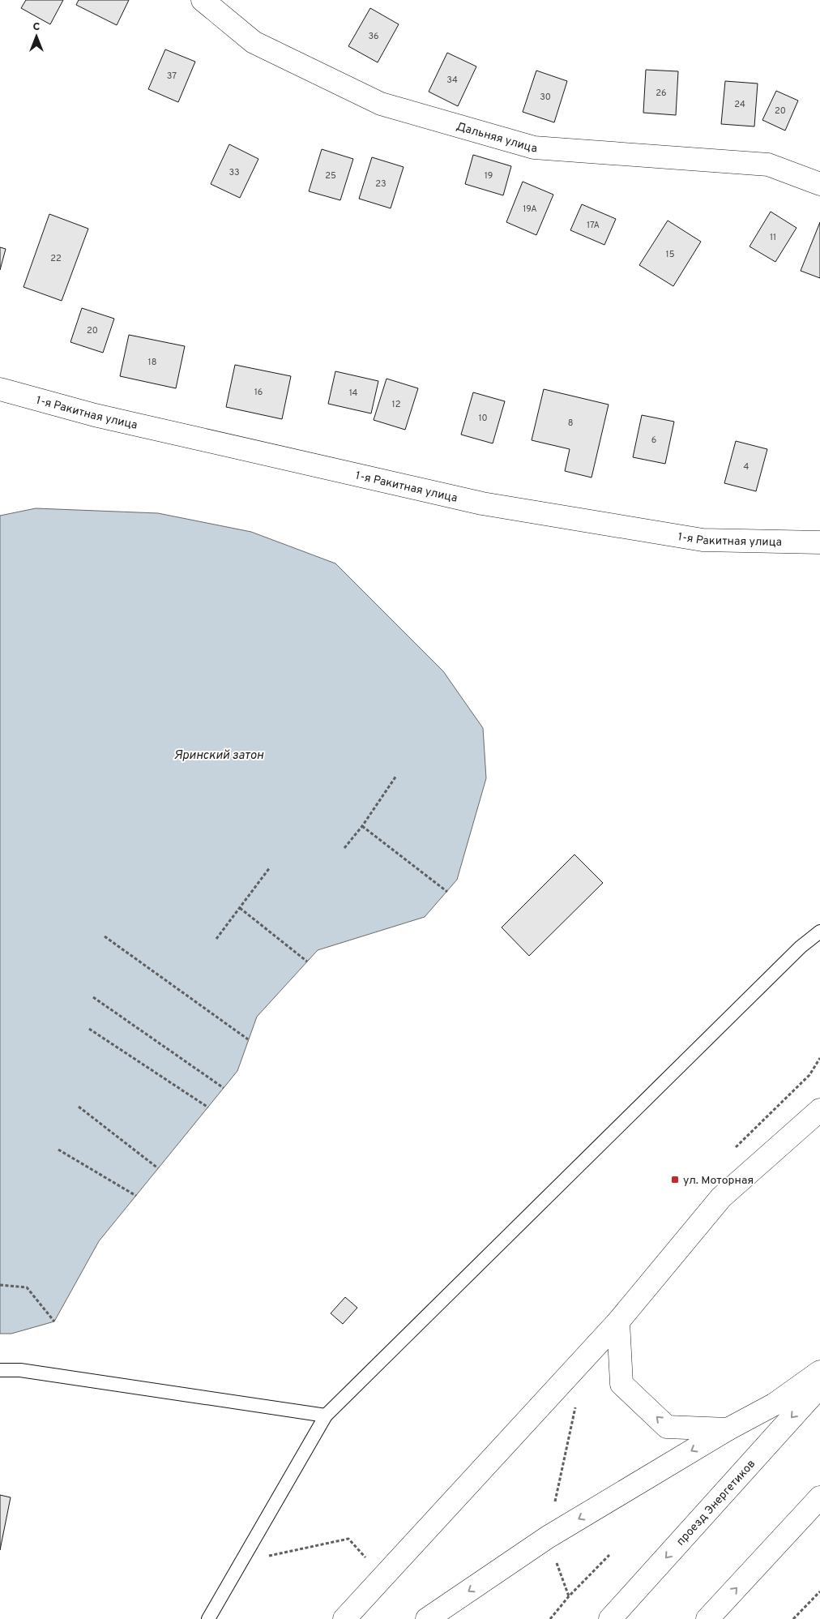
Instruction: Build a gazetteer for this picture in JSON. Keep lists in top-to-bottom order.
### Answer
{
  "streets": {
    "main road": ["Дальняя улица", "1-я Ракитная улица", "проезд Энергетиков"]
  },
  "water": ["Яринский затон"],
  "places": {
    "transit": ["ул. Моторная"]
  },
  "house_numbers": [
    "36",
    "37",
    "34",
    "26",
    "30",
    "24",
    "20",
    "33",
    "25",
    "19",
    "23",
    "19А",
    "17А",
    "11",
    "15",
    "22",
    "20",
    "18",
    "16",
    "14",
    "12",
    "10",
    "8",
    "6",
    "4"
  ],
  "north": "top"
}
